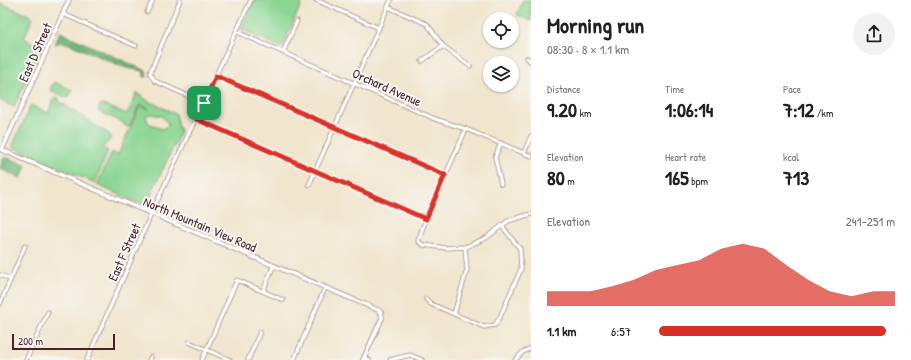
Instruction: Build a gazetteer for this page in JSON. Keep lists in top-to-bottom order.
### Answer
{
  "streets": {
    "street": [
      "East D Street",
      "Orchard Avenue",
      "North Mountain View Road",
      "East F Street"
    ]
  },
  "crossings": [
    ["East D Street", "North Mountain View Road"],
    ["Orchard Avenue", "East F Street"],
    ["North Mountain View Road", "East F Street"]
  ],
  "scale_bar": "200 m",
  "page": {
    "heading": ["Morning run", "08:30 · 8 × 1.1 km"],
    "stats": [
      ["Distance", "9.20 km"],
      ["Time", "1:06:14"],
      ["Pace", "7:12 /km"],
      ["Elevation", "80 m"],
      ["Heart rate", "165 bpm"],
      ["kcal", "713"]
    ],
    "chart": ["Elevation", "241–251 m"],
    "list": [
      {
        "name": "1.1 km",
        "note": "6:57"
      }
    ],
    "scale": "200 m"
  }
}
